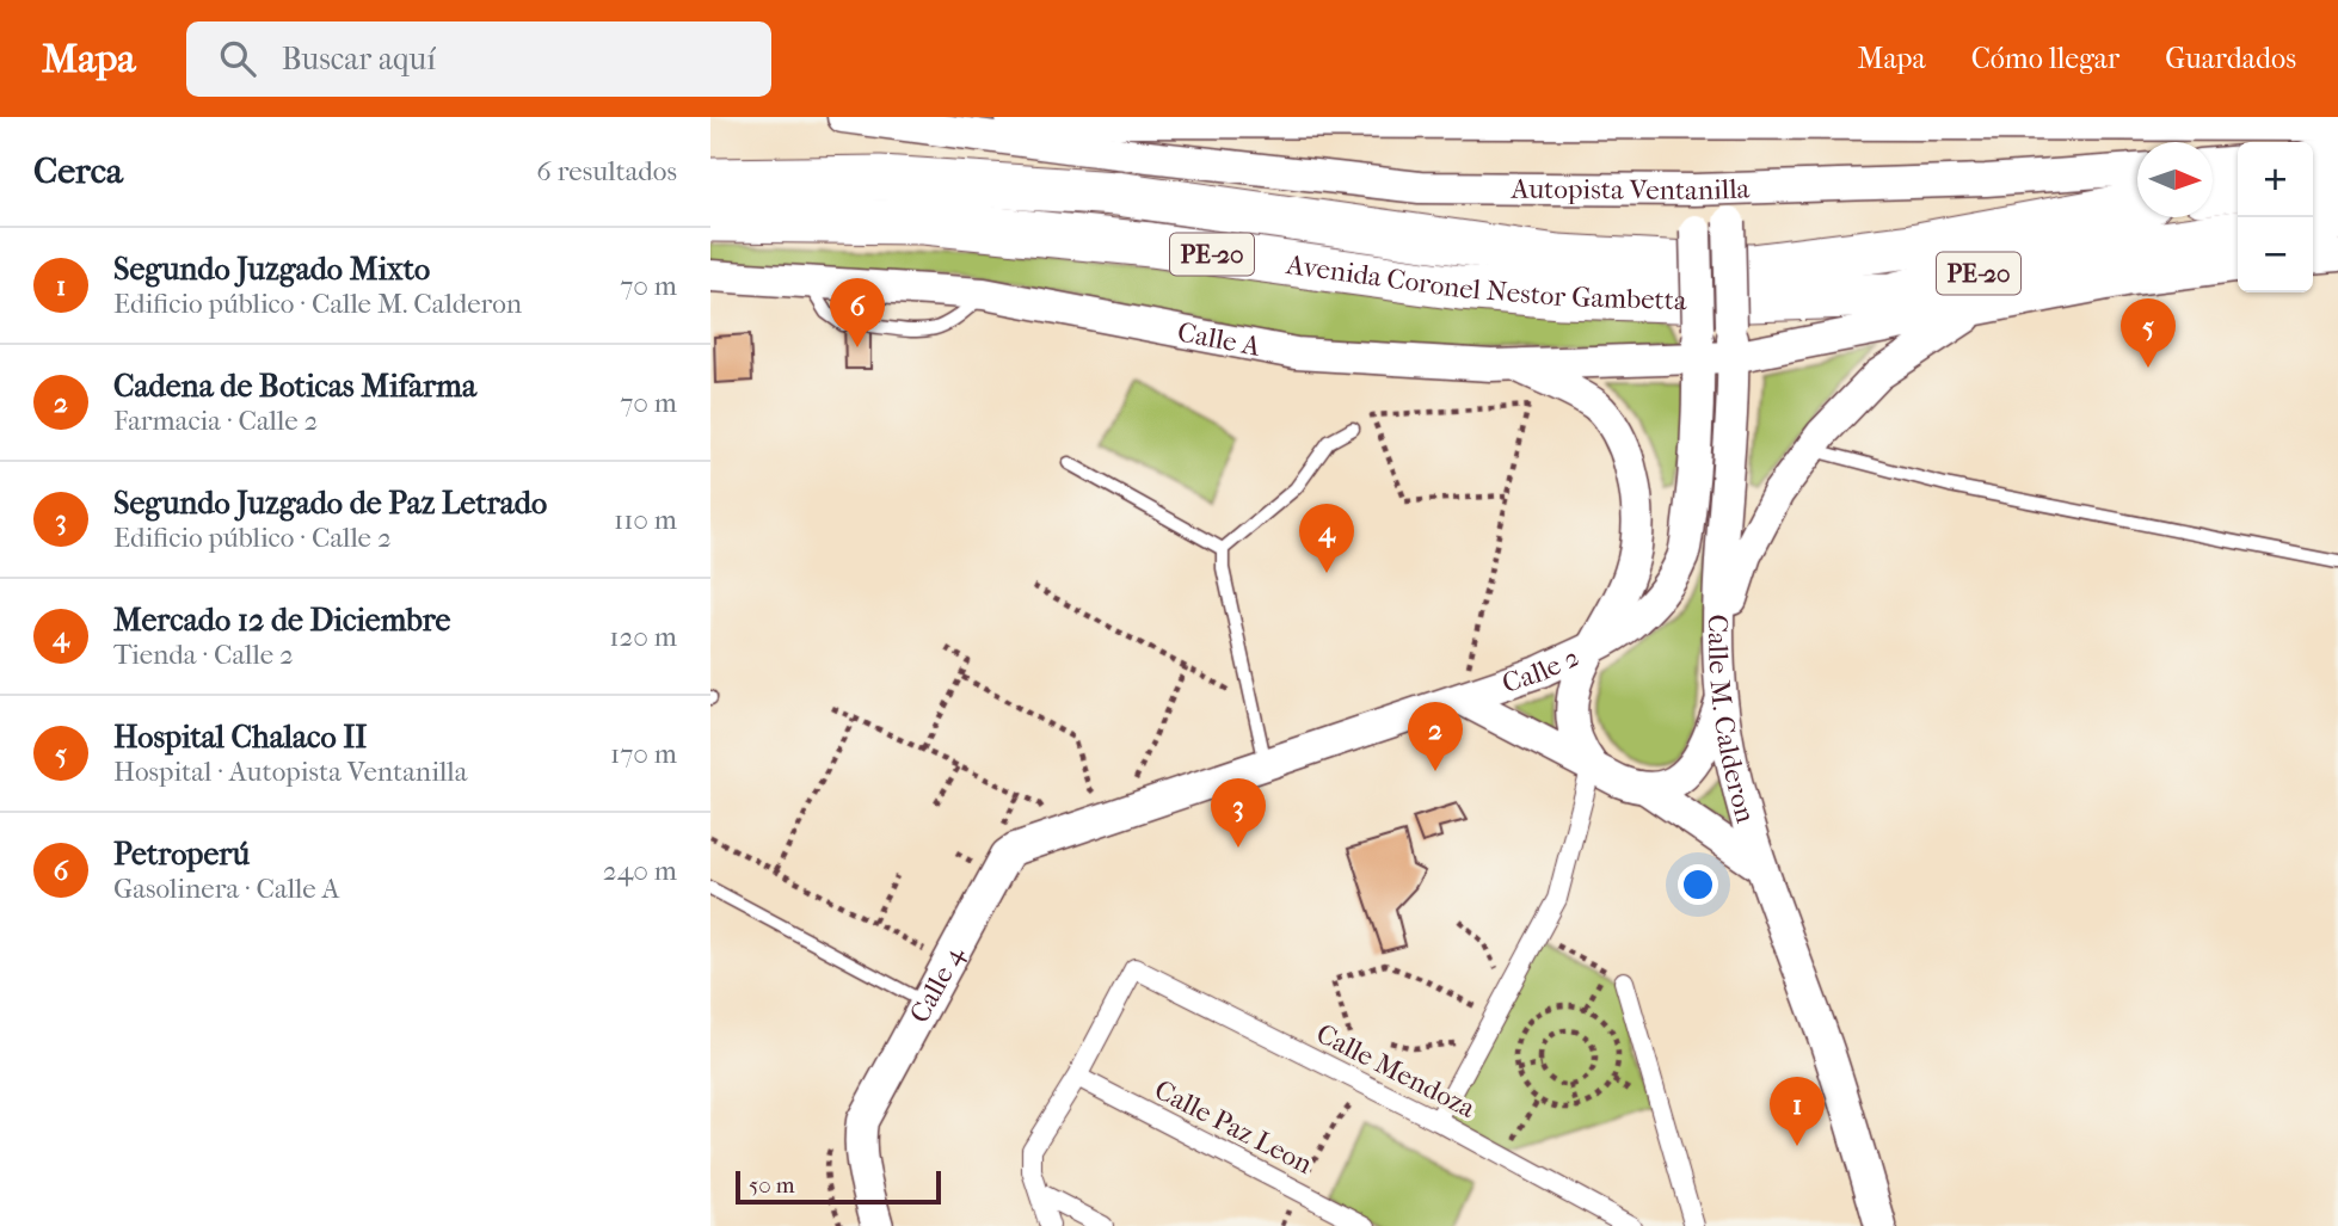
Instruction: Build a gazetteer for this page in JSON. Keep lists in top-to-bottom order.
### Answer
{
  "streets": {
    "highway": ["PE-20", "Avenida Coronel Nestor Gambetta"],
    "street": [
      "Autopista Ventanilla",
      "Calle A",
      "Calle 2",
      "Calle M. Calderon",
      "Calle 4",
      "Calle Mendoza",
      "Calle Paz Leon"
    ]
  },
  "crossings": [
    ["Autopista Ventanilla", "Calle 2"],
    ["Autopista Ventanilla", "Calle M. Calderon"],
    ["PE-20", "Avenida Coronel Nestor Gambetta"],
    ["PE-20", "Calle A"],
    ["PE-20", "Calle 2"],
    ["PE-20", "Calle M. Calderon"],
    ["Avenida Coronel Nestor Gambetta", "Calle A"],
    ["Avenida Coronel Nestor Gambetta", "Calle 2"],
    ["Avenida Coronel Nestor Gambetta", "Calle M. Calderon"],
    ["Calle A", "Calle 2"],
    ["Calle A", "Calle M. Calderon"],
    ["Calle 2", "Calle M. Calderon"],
    ["Calle 2", "Calle 4"],
    ["Calle Mendoza", "Calle Paz Leon"]
  ],
  "scale_bar": "50 m",
  "north": "right",
  "page": {
    "header": "Mapa",
    "search": "Buscar aquí",
    "nav": ["Mapa", "Cómo llegar", "Guardados"],
    "heading": ["Cerca", "6 resultados"],
    "map_buttons": ["+", "−"],
    "list": [
      {
        "mark": "1",
        "name": "Segundo Juzgado Mixto",
        "note": "Edificio público · Calle M. Calderon",
        "value": "70 m"
      },
      {
        "mark": "2",
        "name": "Cadena de Boticas Mifarma",
        "note": "Farmacia · Calle 2",
        "value": "70 m"
      },
      {
        "mark": "3",
        "name": "Segundo Juzgado de Paz Letrado",
        "note": "Edificio público · Calle 2",
        "value": "110 m"
      },
      {
        "mark": "4",
        "name": "Mercado 12 de Diciembre",
        "note": "Tienda · Calle 2",
        "value": "120 m"
      },
      {
        "mark": "5",
        "name": "Hospital Chalaco II",
        "note": "Hospital · Autopista Ventanilla",
        "value": "170 m"
      },
      {
        "mark": "6",
        "name": "Petroperú",
        "note": "Gasolinera · Calle A",
        "value": "240 m"
      }
    ],
    "pins": [
      "6",
      "5",
      "4",
      "2",
      "3",
      "1"
    ],
    "scale": "50 m"
  }
}
